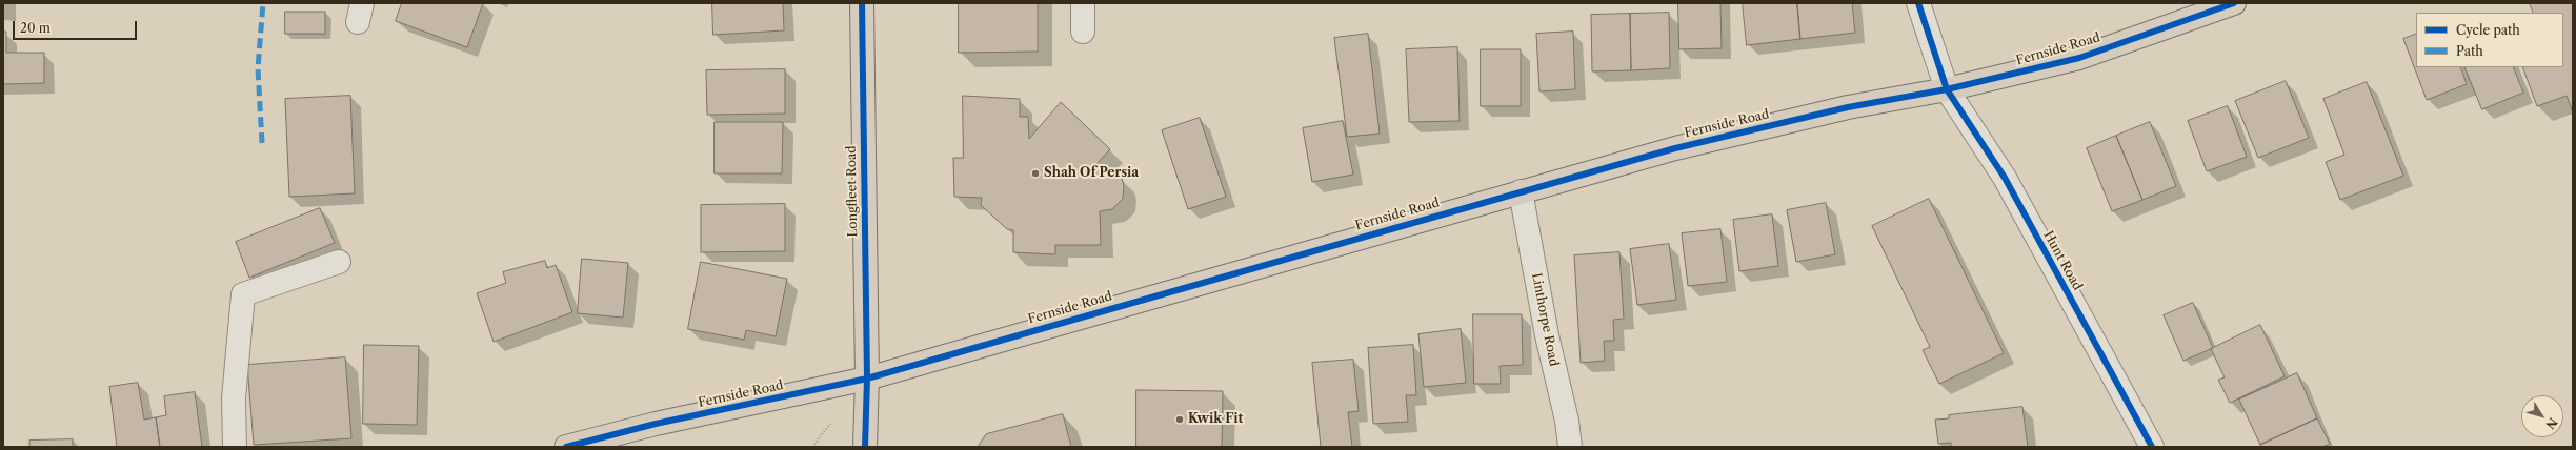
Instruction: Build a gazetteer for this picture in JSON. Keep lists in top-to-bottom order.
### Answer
{
  "streets": {
    "main road": ["Fernside Road", "Longfleet Road"],
    "street": ["Hunt Road", "Linthorpe Road"]
  },
  "crossings": [
    ["Fernside Road", "Longfleet Road"],
    ["Fernside Road", "Hunt Road"],
    ["Fernside Road", "Linthorpe Road"]
  ],
  "places": ["Shah Of Persia", "Kwik Fit"],
  "legend": ["Cycle path", "Path"],
  "scale_bar": "20 m",
  "north": "bottom right"
}
